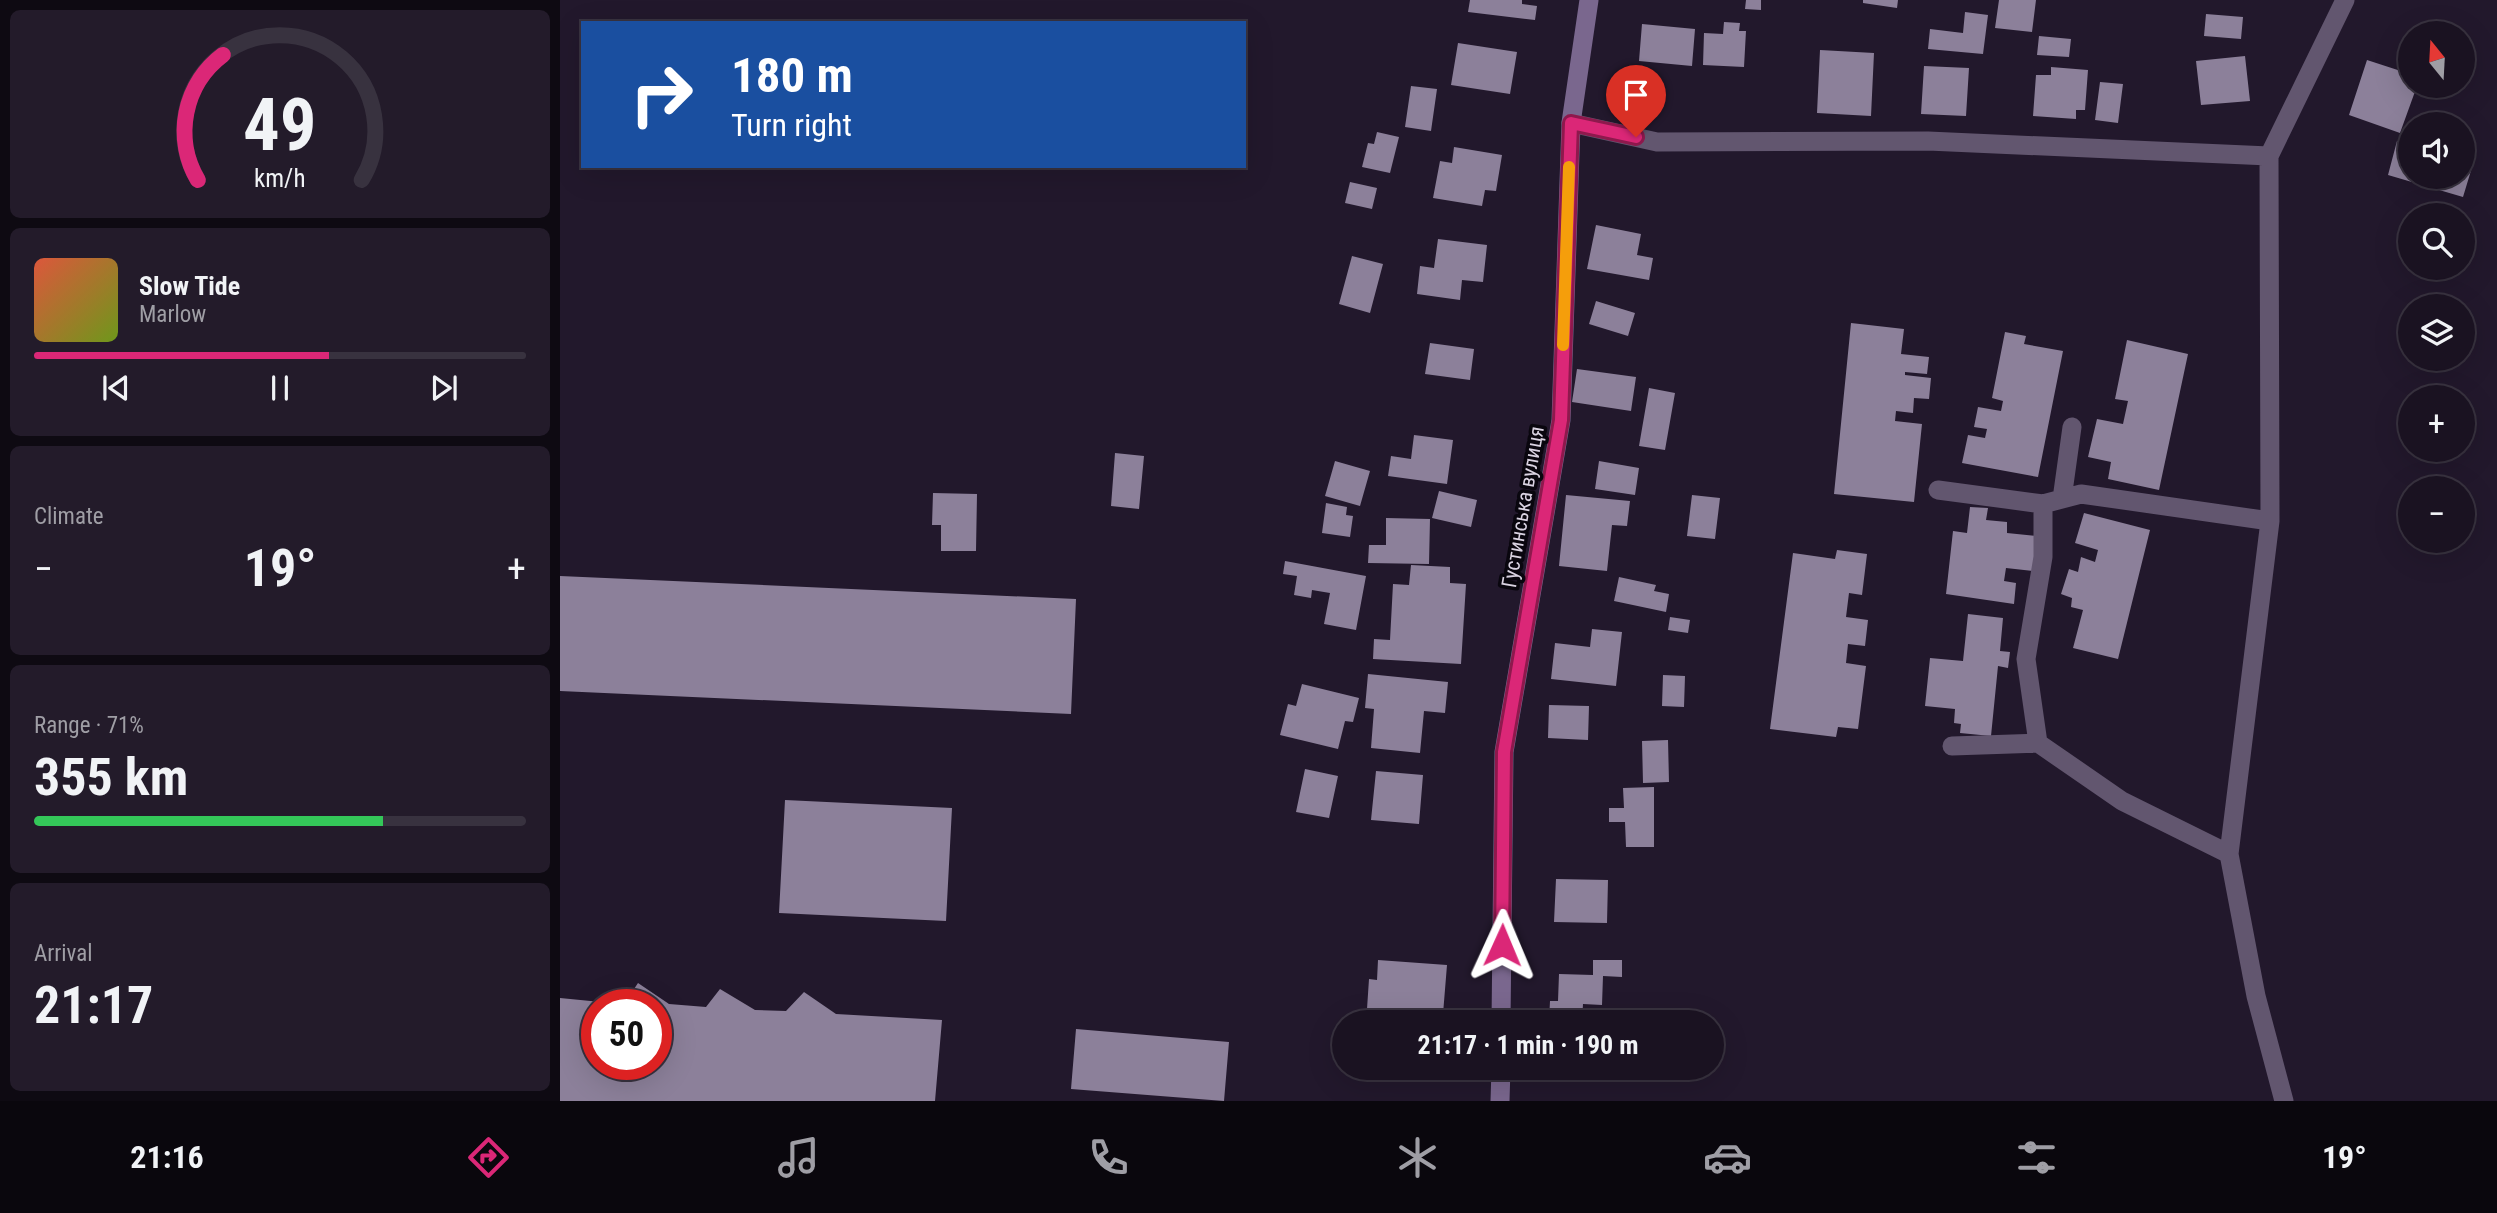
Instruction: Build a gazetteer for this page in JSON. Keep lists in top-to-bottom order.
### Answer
{
  "streets": {
    "main road": ["Густинська вулиця"]
  },
  "north": "top",
  "page": {
    "map_buttons": ["+", "−"],
    "turn": ["180 m", "Turn right"],
    "song": ["Slow Tide", "Marlow"],
    "tile": [
      "Climate",
      ["Range · 71%", "355 km"],
      ["Arrival", "21:17"]
    ],
    "heat": ["−", "19°", "+"],
    "limit": "50",
    "trip": "21:17 · 1 min · 190 m",
    "tabs": ["21:16", "19°"],
    "gauge": ["49", "km/h"]
  }
}
